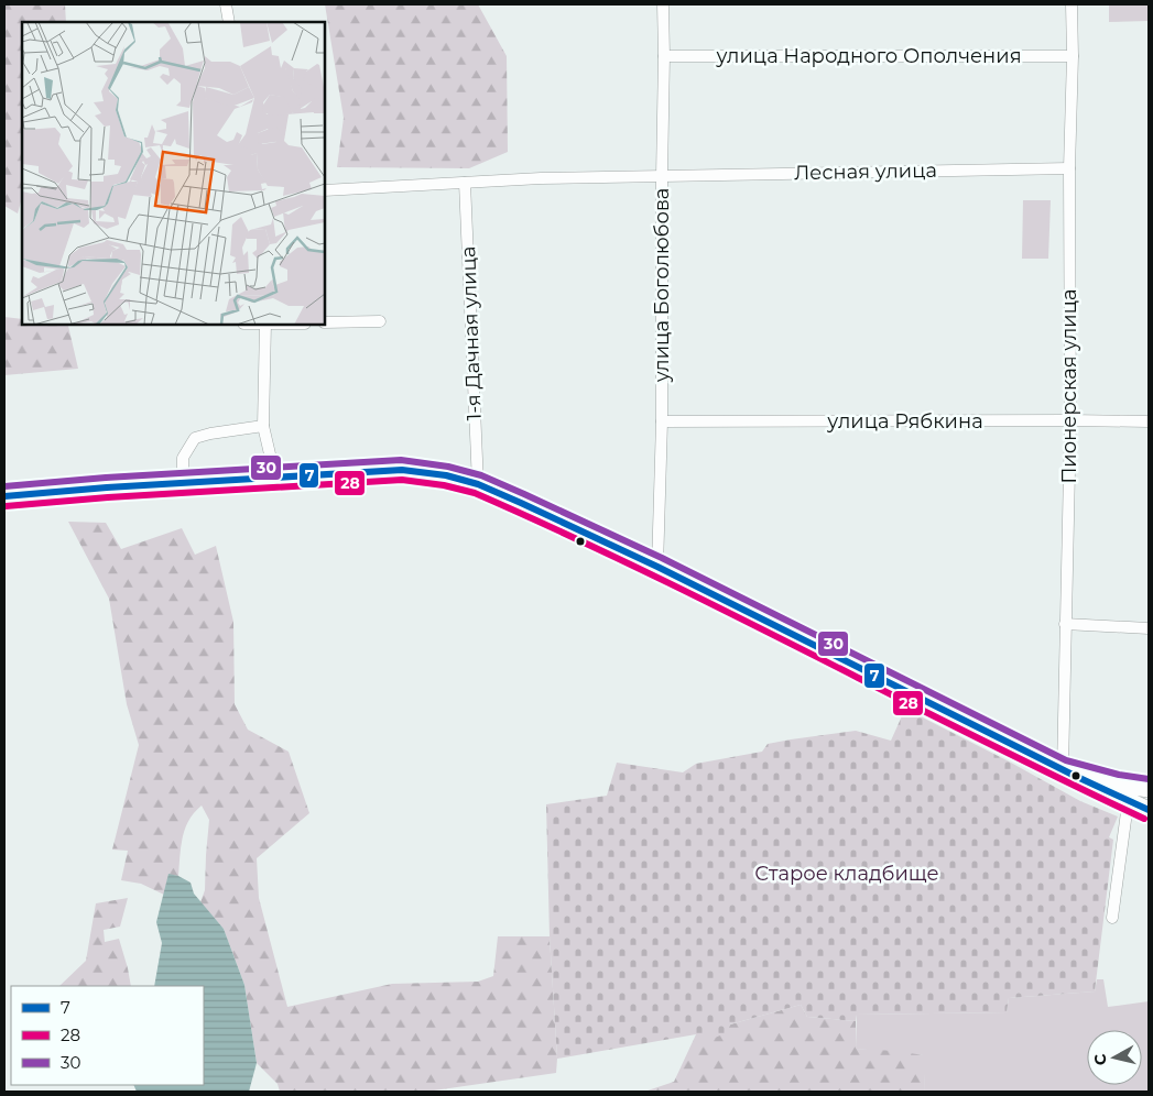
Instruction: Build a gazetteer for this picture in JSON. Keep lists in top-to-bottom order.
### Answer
{
  "streets": {
    "street": [
      "улица Народного Ополчения",
      "Лесная улица",
      "улица Боголюбова",
      "1-я Дачная улица",
      "Пионерская улица",
      "улица Рябкина"
    ]
  },
  "crossings": [
    ["улица Народного Ополчения", "улица Боголюбова"],
    ["улица Народного Ополчения", "Пионерская улица"],
    ["Лесная улица", "улица Боголюбова"],
    ["Лесная улица", "1-я Дачная улица"],
    ["Лесная улица", "Пионерская улица"],
    ["улица Боголюбова", "улица Рябкина"],
    ["Пионерская улица", "улица Рябкина"]
  ],
  "parks": ["Старое кладбище"],
  "lines": ["transit line 30", "transit line 7", "transit line 28"],
  "legend": ["7", "28", "30"],
  "north": "left"
}
